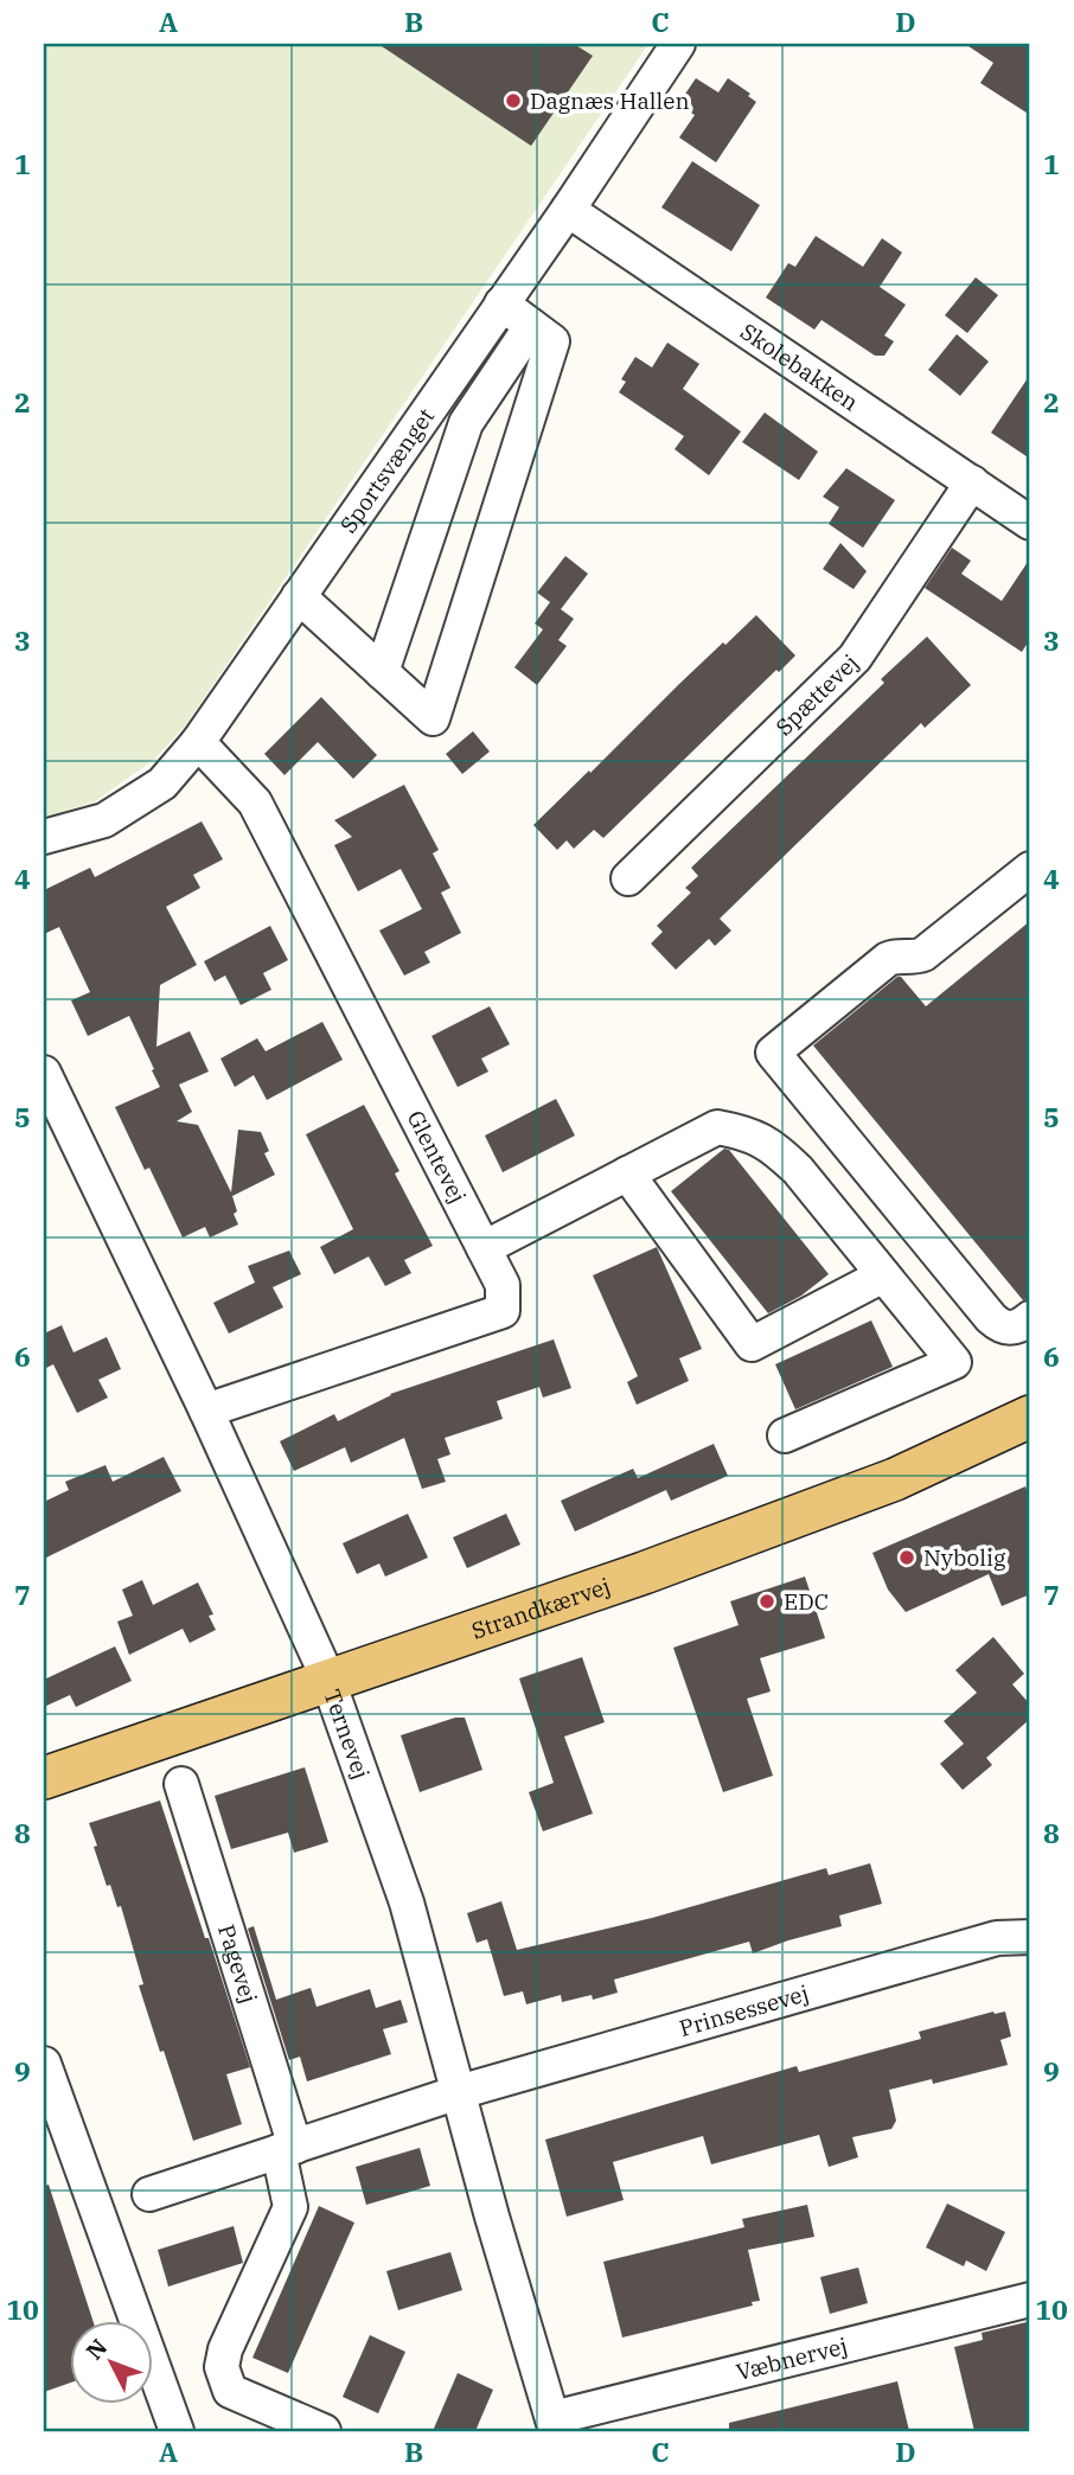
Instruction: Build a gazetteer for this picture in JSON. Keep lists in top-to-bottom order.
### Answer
{
  "streets": {
    "main road": ["Strandkærvej"],
    "street": [
      "Skolebakken",
      "Sportsvænget",
      "Spættevej",
      "Glentevej",
      "Ternevej",
      "Pagevej",
      "Prinsessevej",
      "Væbnervej"
    ]
  },
  "crossings": [
    ["Skolebakken", "Sportsvænget"],
    ["Skolebakken", "Spættevej"],
    ["Sportsvænget", "Glentevej"],
    ["Glentevej", "Ternevej"],
    ["Strandkærvej", "Ternevej"],
    ["Ternevej", "Prinsessevej"],
    ["Ternevej", "Væbnervej"]
  ],
  "places": ["Dagnæs Hallen", "Nybolig", "EDC"],
  "north": "top left",
  "grid": {
    "columns": [
      "A",
      "B",
      "C",
      "D"
    ],
    "rows": [
      "1",
      "2",
      "3",
      "4",
      "5",
      "6",
      "7",
      "8",
      "9",
      "10"
    ]
  }
}
